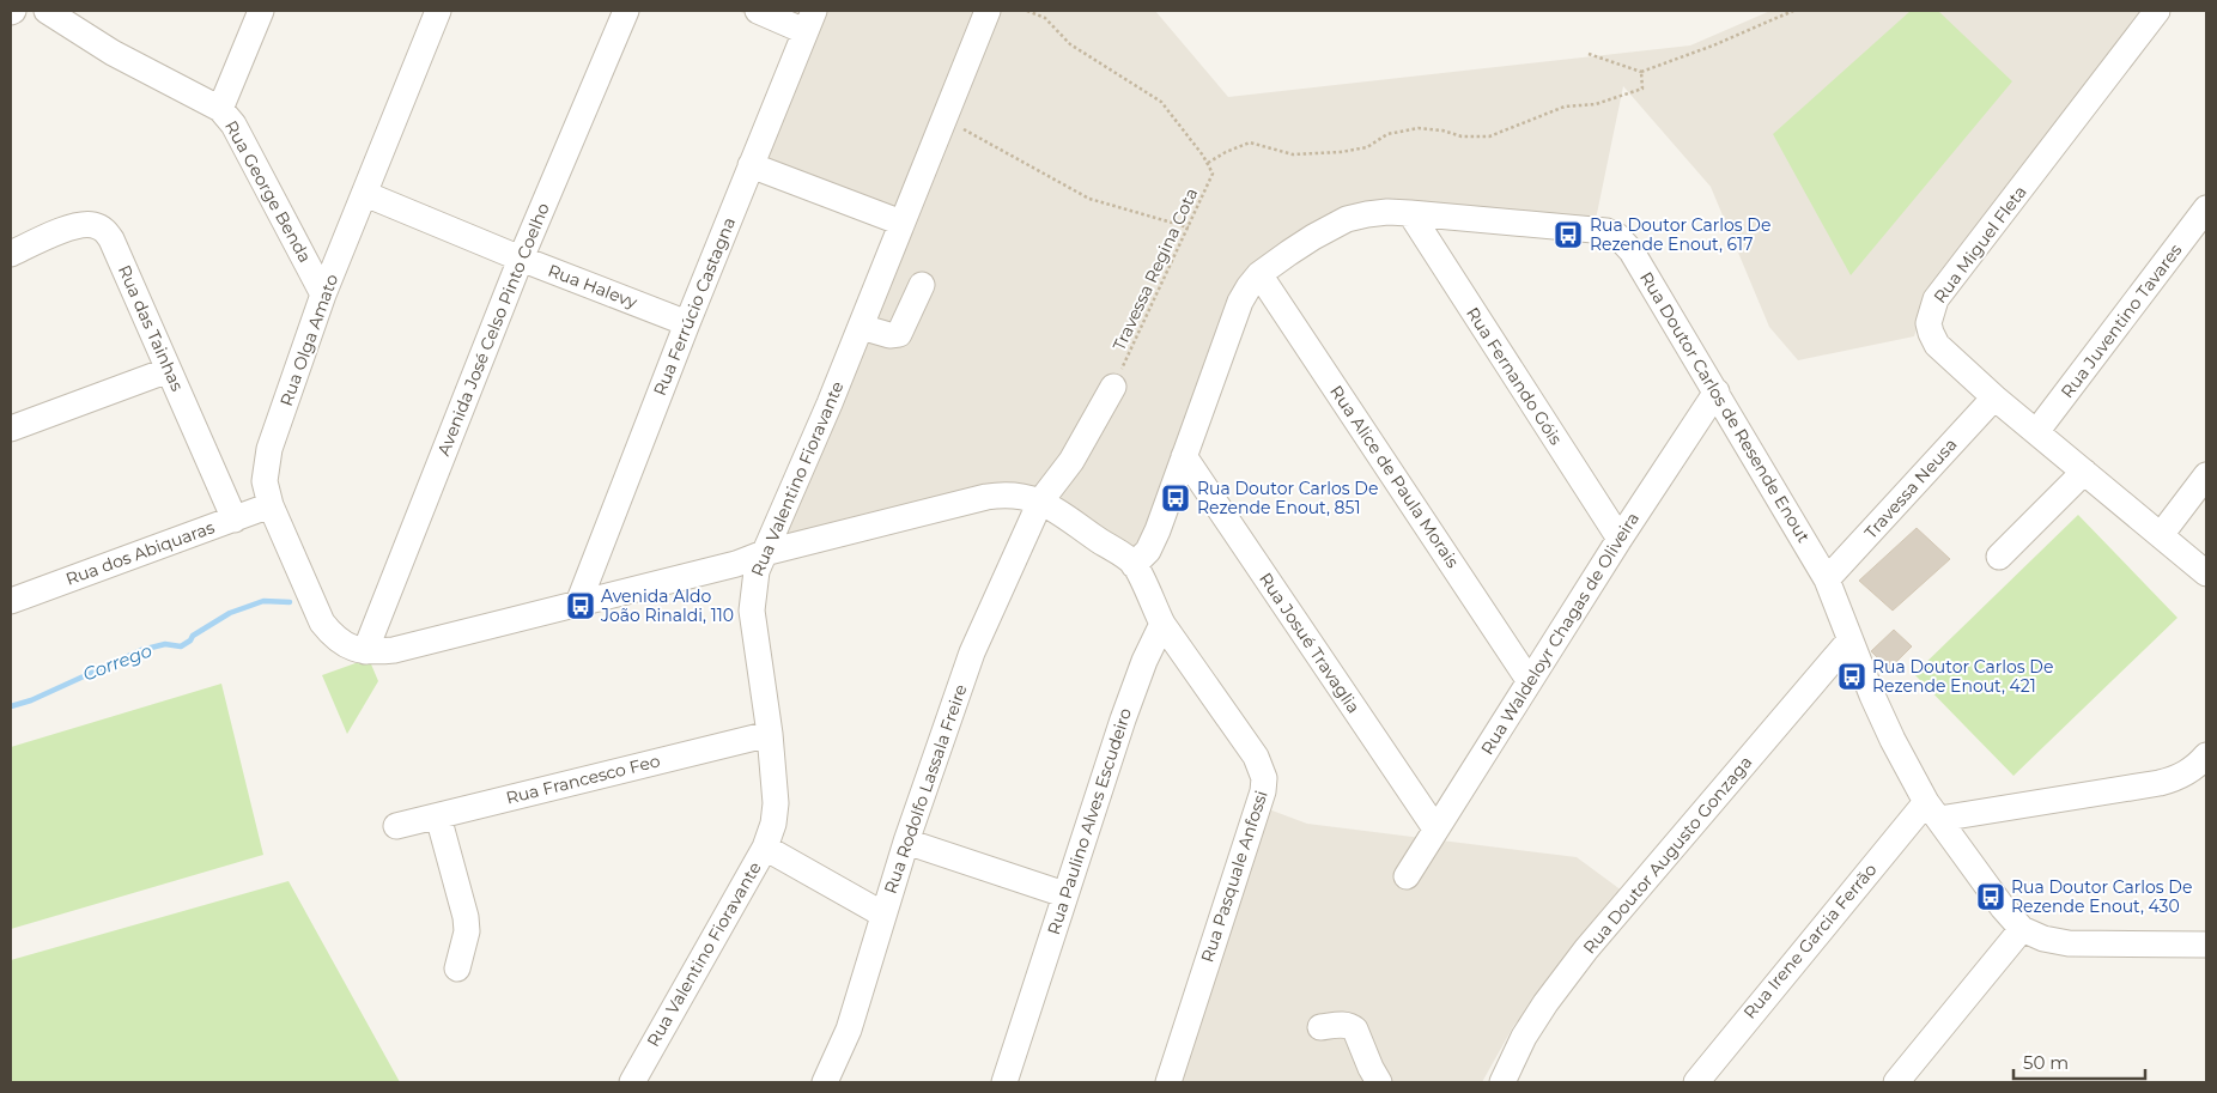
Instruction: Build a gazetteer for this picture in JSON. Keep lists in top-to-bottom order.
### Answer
{
  "streets": {
    "street": [
      "Rua George Benda",
      "Rua Miguel Fleta",
      "Rua Halevy",
      "Rua Ferrúcio Castagna",
      "Rua Juventino Tavares",
      "Rua das Tainhas",
      "Avenida José Celso Pinto Coelho",
      "Rua Olga Amato",
      "Rua Fernando Góis",
      "Rua Doutor Carlos de Resende Enout",
      "Rua Alice de Paula Morais",
      "Rua Valentino Fioravante",
      "Travessa Neusa",
      "Rua dos Abiquaras",
      "Rua Waldeloyr Chagas de Oliveira",
      "Rua Josué Travaglia",
      "Rua Francesco Feo",
      "Rua Rodolfo Lassala Freire",
      "Rua Paulino Alves Escudeiro",
      "Rua Doutor Augusto Gonzaga",
      "Rua Pasquale Anfossi",
      "Rua Irene Garcia Ferrão"
    ],
    "path": ["Travessa Regina Cota"]
  },
  "crossings": [
    ["Rua George Benda", "Rua Olga Amato"],
    ["Rua Miguel Fleta", "Rua Juventino Tavares"],
    ["Rua Miguel Fleta", "Travessa Neusa"],
    ["Travessa Regina Cota", "Rua Rodolfo Lassala Freire"],
    ["Rua Halevy", "Rua Ferrúcio Castagna"],
    ["Rua Halevy", "Avenida José Celso Pinto Coelho"],
    ["Rua Halevy", "Rua Olga Amato"],
    ["Rua das Tainhas", "Rua dos Abiquaras"],
    ["Avenida José Celso Pinto Coelho", "Rua Olga Amato"],
    ["Rua Olga Amato", "Rua dos Abiquaras"],
    ["Rua Fernando Góis", "Rua Doutor Carlos de Resende Enout"],
    ["Rua Fernando Góis", "Rua Waldeloyr Chagas de Oliveira"],
    ["Rua Doutor Carlos de Resende Enout", "Rua Alice de Paula Morais"],
    ["Rua Doutor Carlos de Resende Enout", "Travessa Neusa"],
    ["Rua Doutor Carlos de Resende Enout", "Rua Waldeloyr Chagas de Oliveira"],
    ["Rua Doutor Carlos de Resende Enout", "Rua Josué Travaglia"],
    ["Rua Doutor Carlos de Resende Enout", "Rua Doutor Augusto Gonzaga"],
    ["Rua Doutor Carlos de Resende Enout", "Rua Irene Garcia Ferrão"],
    ["Rua Alice de Paula Morais", "Rua Waldeloyr Chagas de Oliveira"],
    ["Rua Valentino Fioravante", "Rua Francesco Feo"],
    ["Rua Waldeloyr Chagas de Oliveira", "Rua Josué Travaglia"],
    ["Rua Paulino Alves Escudeiro", "Rua Pasquale Anfossi"]
  ],
  "water": ["Corrego"],
  "places": {
    "bus stop": [
      "Rua Doutor Carlos De Rezende Enout, 617",
      "Rua Doutor Carlos De Rezende Enout, 851",
      "Avenida Aldo João Rinaldi, 110",
      "Rua Doutor Carlos De Rezende Enout, 421",
      "Rua Doutor Carlos De Rezende Enout, 430"
    ]
  },
  "scale_bar": "50 m"
}
